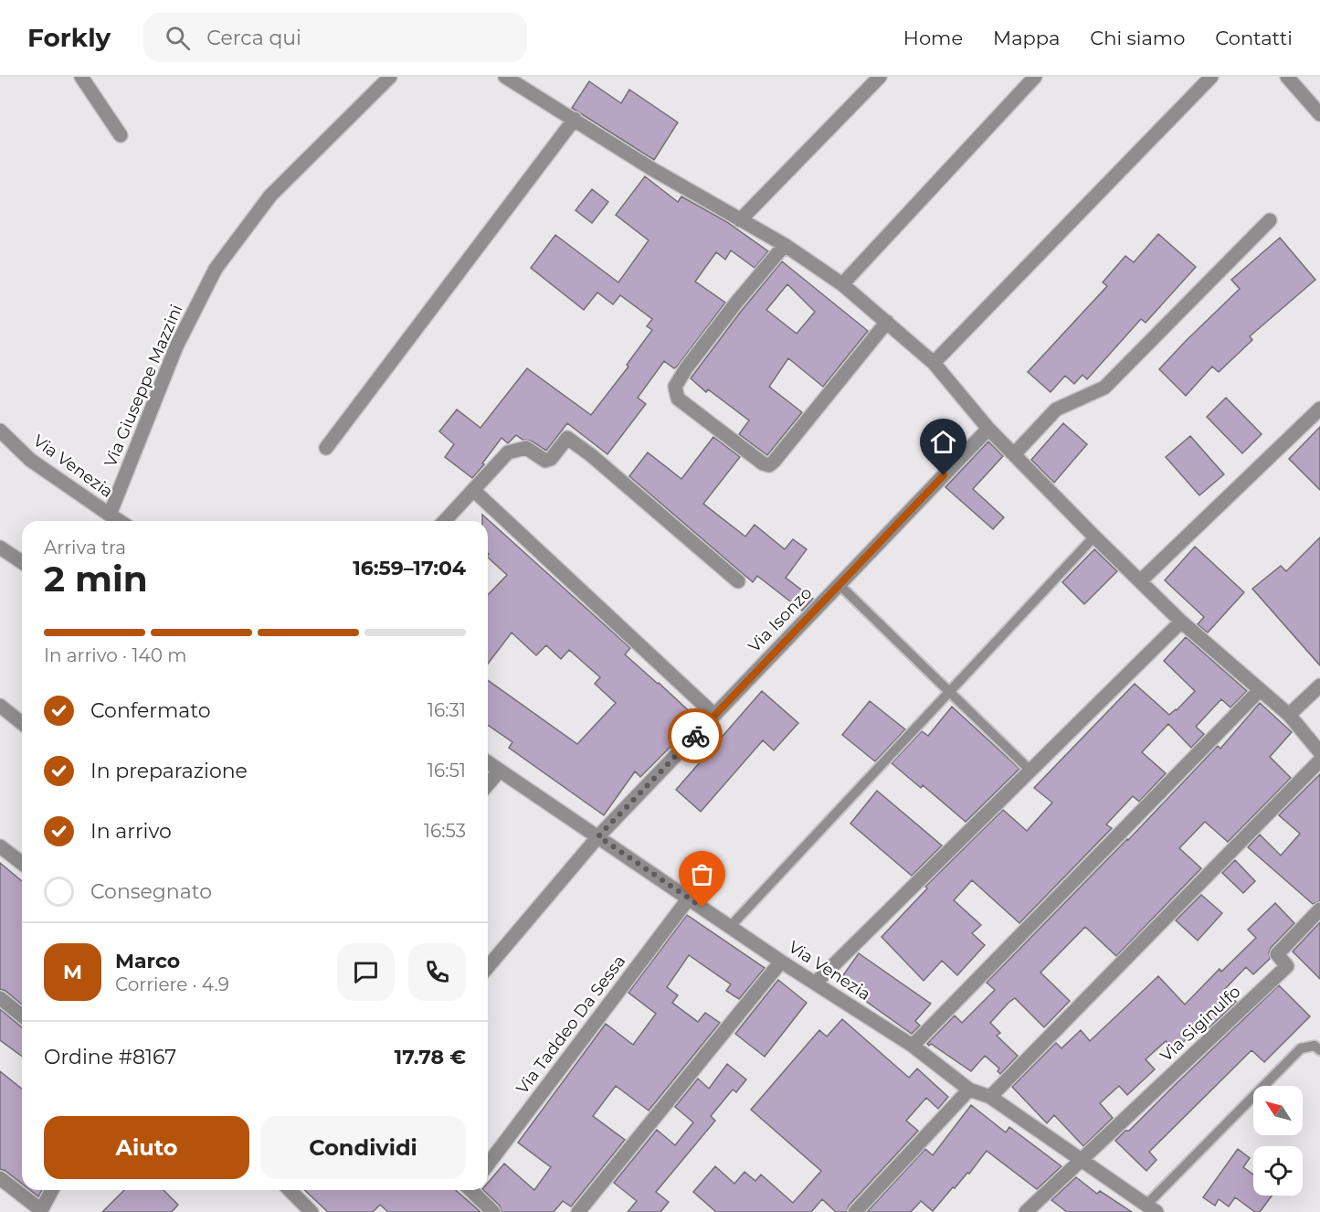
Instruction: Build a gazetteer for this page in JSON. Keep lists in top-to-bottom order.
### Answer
{
  "streets": {
    "street": [
      "Via Giuseppe Mazzini",
      "Via Venezia",
      "Via Isonzo",
      "Via Siginulfo",
      "Via Taddeo Da Sessa"
    ]
  },
  "crossings": [
    ["Via Giuseppe Mazzini", "Via Venezia"],
    ["Via Venezia", "Via Isonzo"],
    ["Via Venezia", "Via Siginulfo"],
    ["Via Venezia", "Via Taddeo Da Sessa"]
  ],
  "north": "top left",
  "page": {
    "header": "Forkly",
    "search": "Cerca qui",
    "nav": [
      "Home",
      "Mappa",
      "Chi siamo",
      "Contatti"
    ],
    "heading": ["2 min", "Arriva tra", "16:59–17:04"],
    "panel": [
      "Marco",
      "Corriere · 4.9",
      "Ordine #8167",
      "17.78 €"
    ],
    "bar": "In arrivo · 140 m",
    "list": [
      ["Confermato", "16:31"],
      ["In preparazione", "16:51"],
      ["In arrivo", "16:53"],
      "Consegnato"
    ],
    "round": "M",
    "buttons": ["Aiuto", "Condividi"]
  }
}
